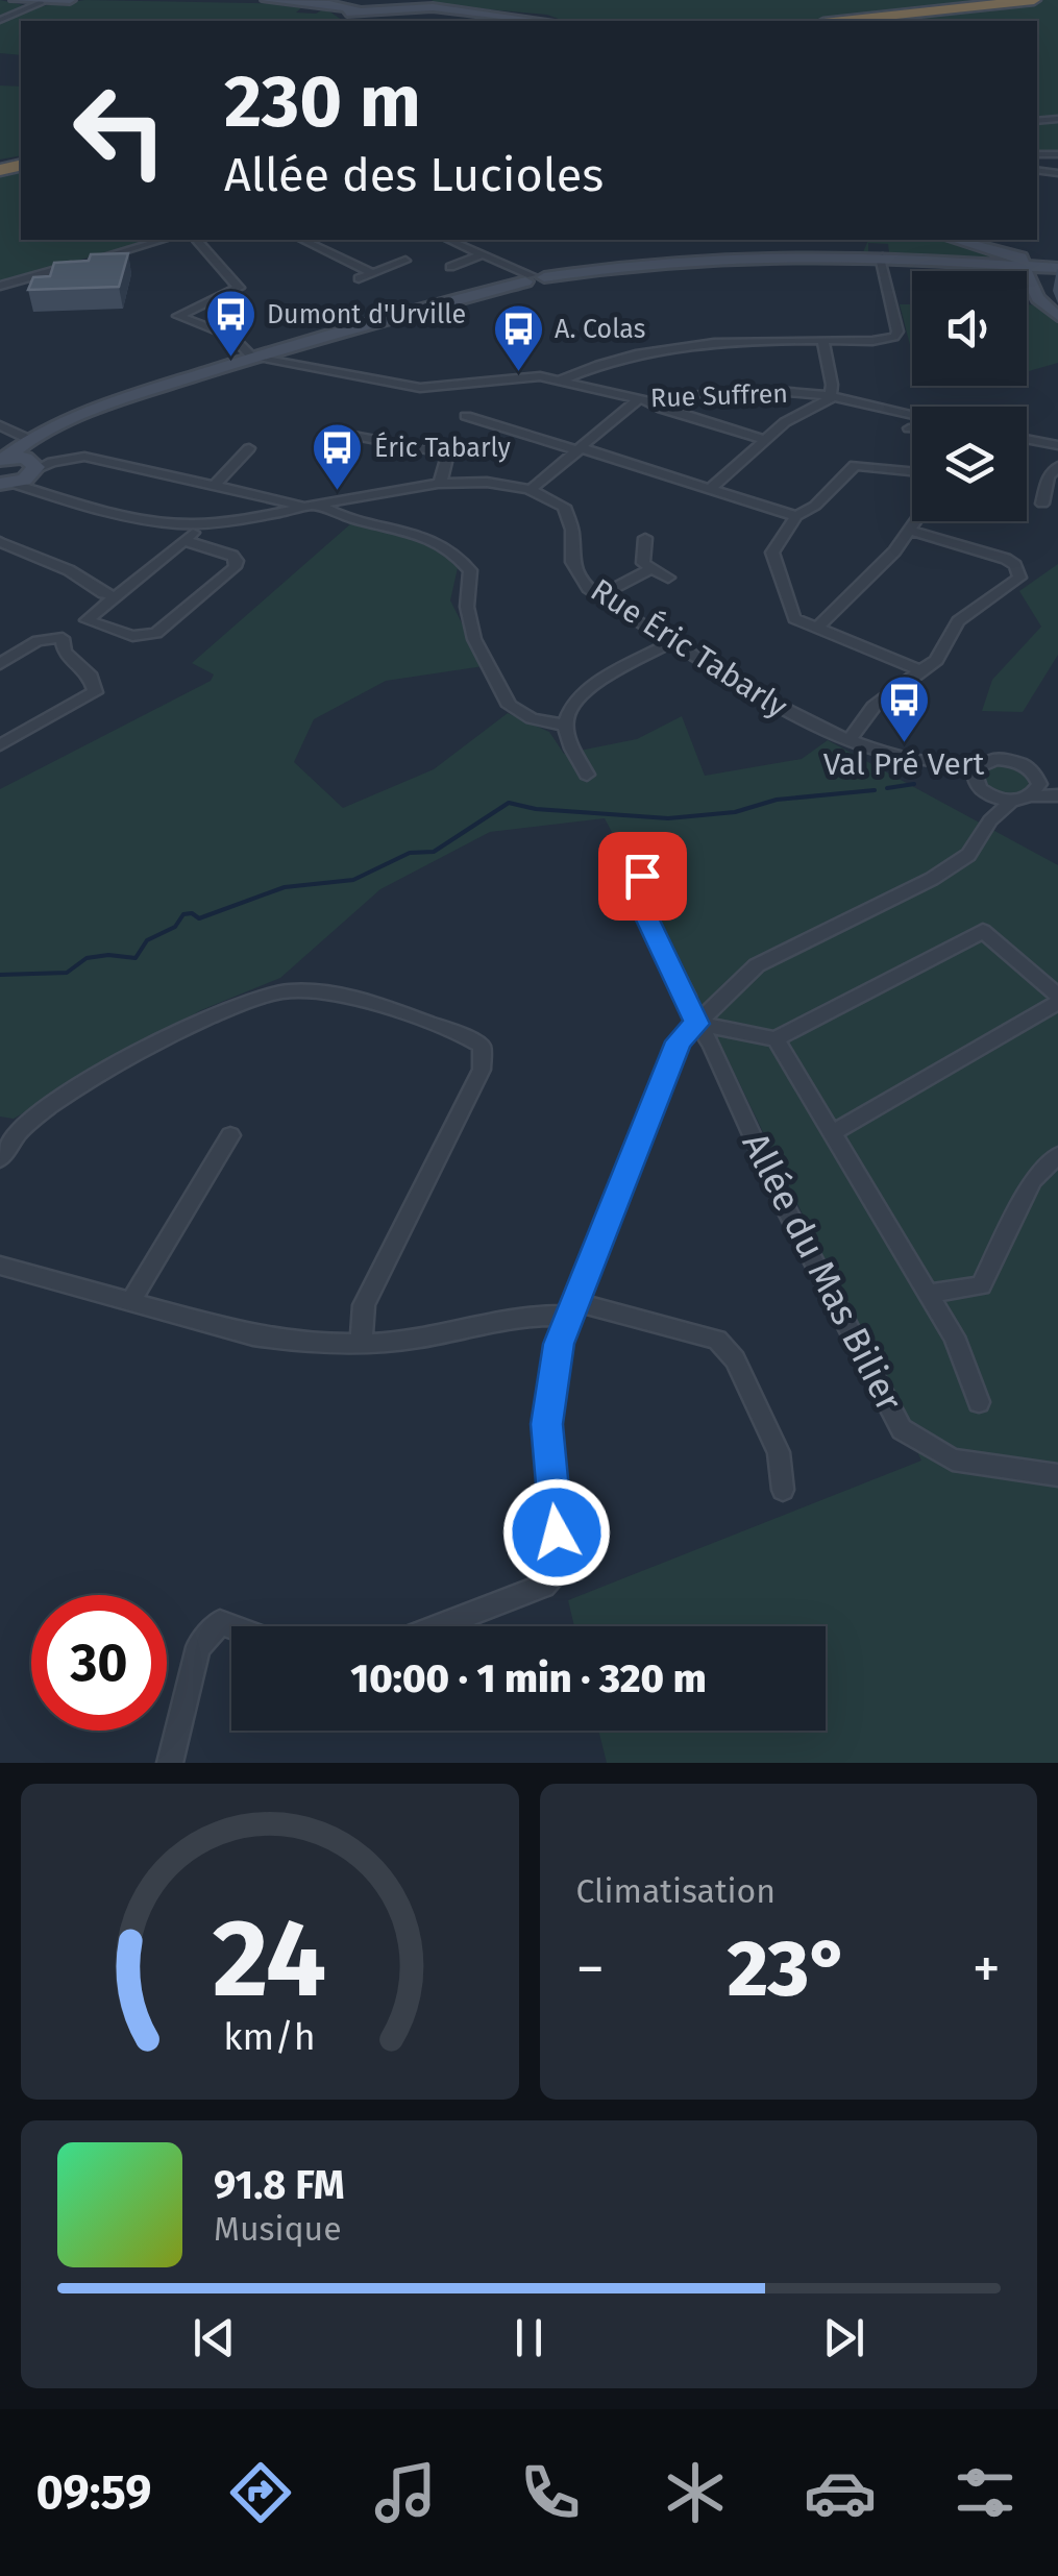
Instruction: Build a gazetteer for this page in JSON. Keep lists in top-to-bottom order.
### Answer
{
  "streets": {
    "street": ["Rue Suffren", "Rue Éric Tabarly", "Allée du Mas Bilier"]
  },
  "places": {
    "bus stop": [
      "Dumont d'Urville",
      "A. Colas",
      "Éric Tabarly",
      "Val Pré Vert"
    ]
  },
  "page": {
    "turn": ["230 m", "Allée des Lucioles"],
    "limit": "30",
    "trip": "10:00 · 1 min · 320 m",
    "tile": "Climatisation",
    "heat": ["−", "23°", "+"],
    "song": ["91.8 FM", "Musique"],
    "tabs": "09:59",
    "gauge": ["24", "km/h"]
  }
}
